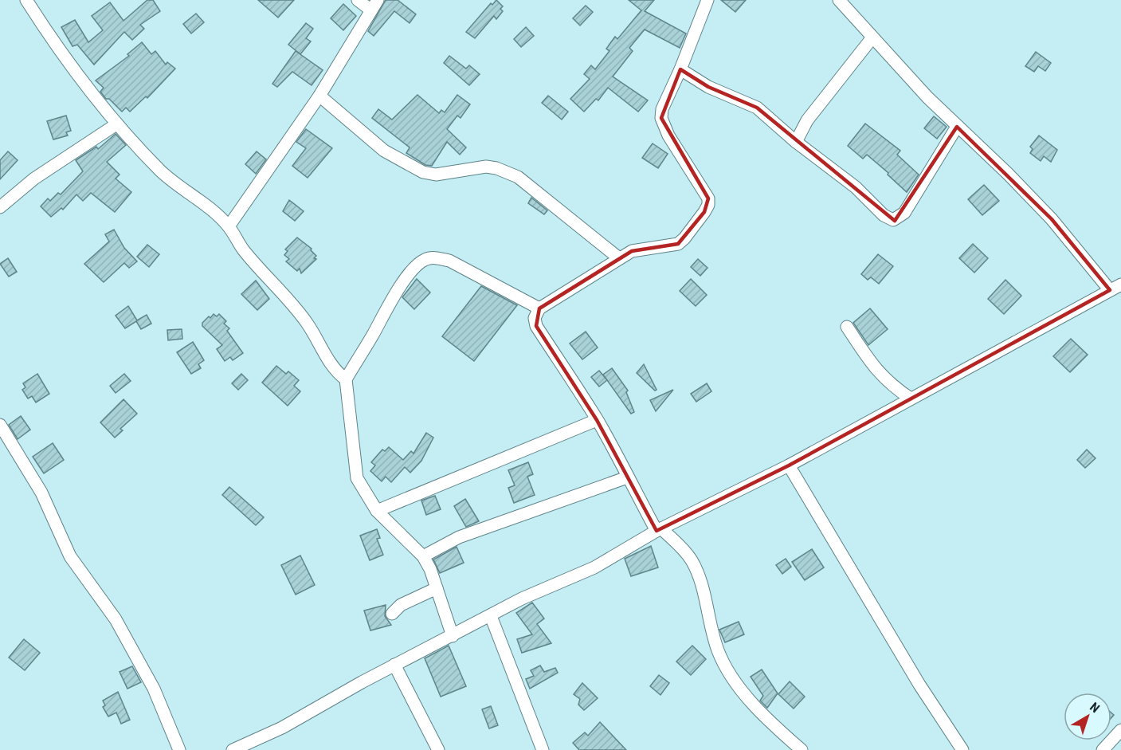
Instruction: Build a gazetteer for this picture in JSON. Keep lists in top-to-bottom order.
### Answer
{
  "north": "top right"
}
